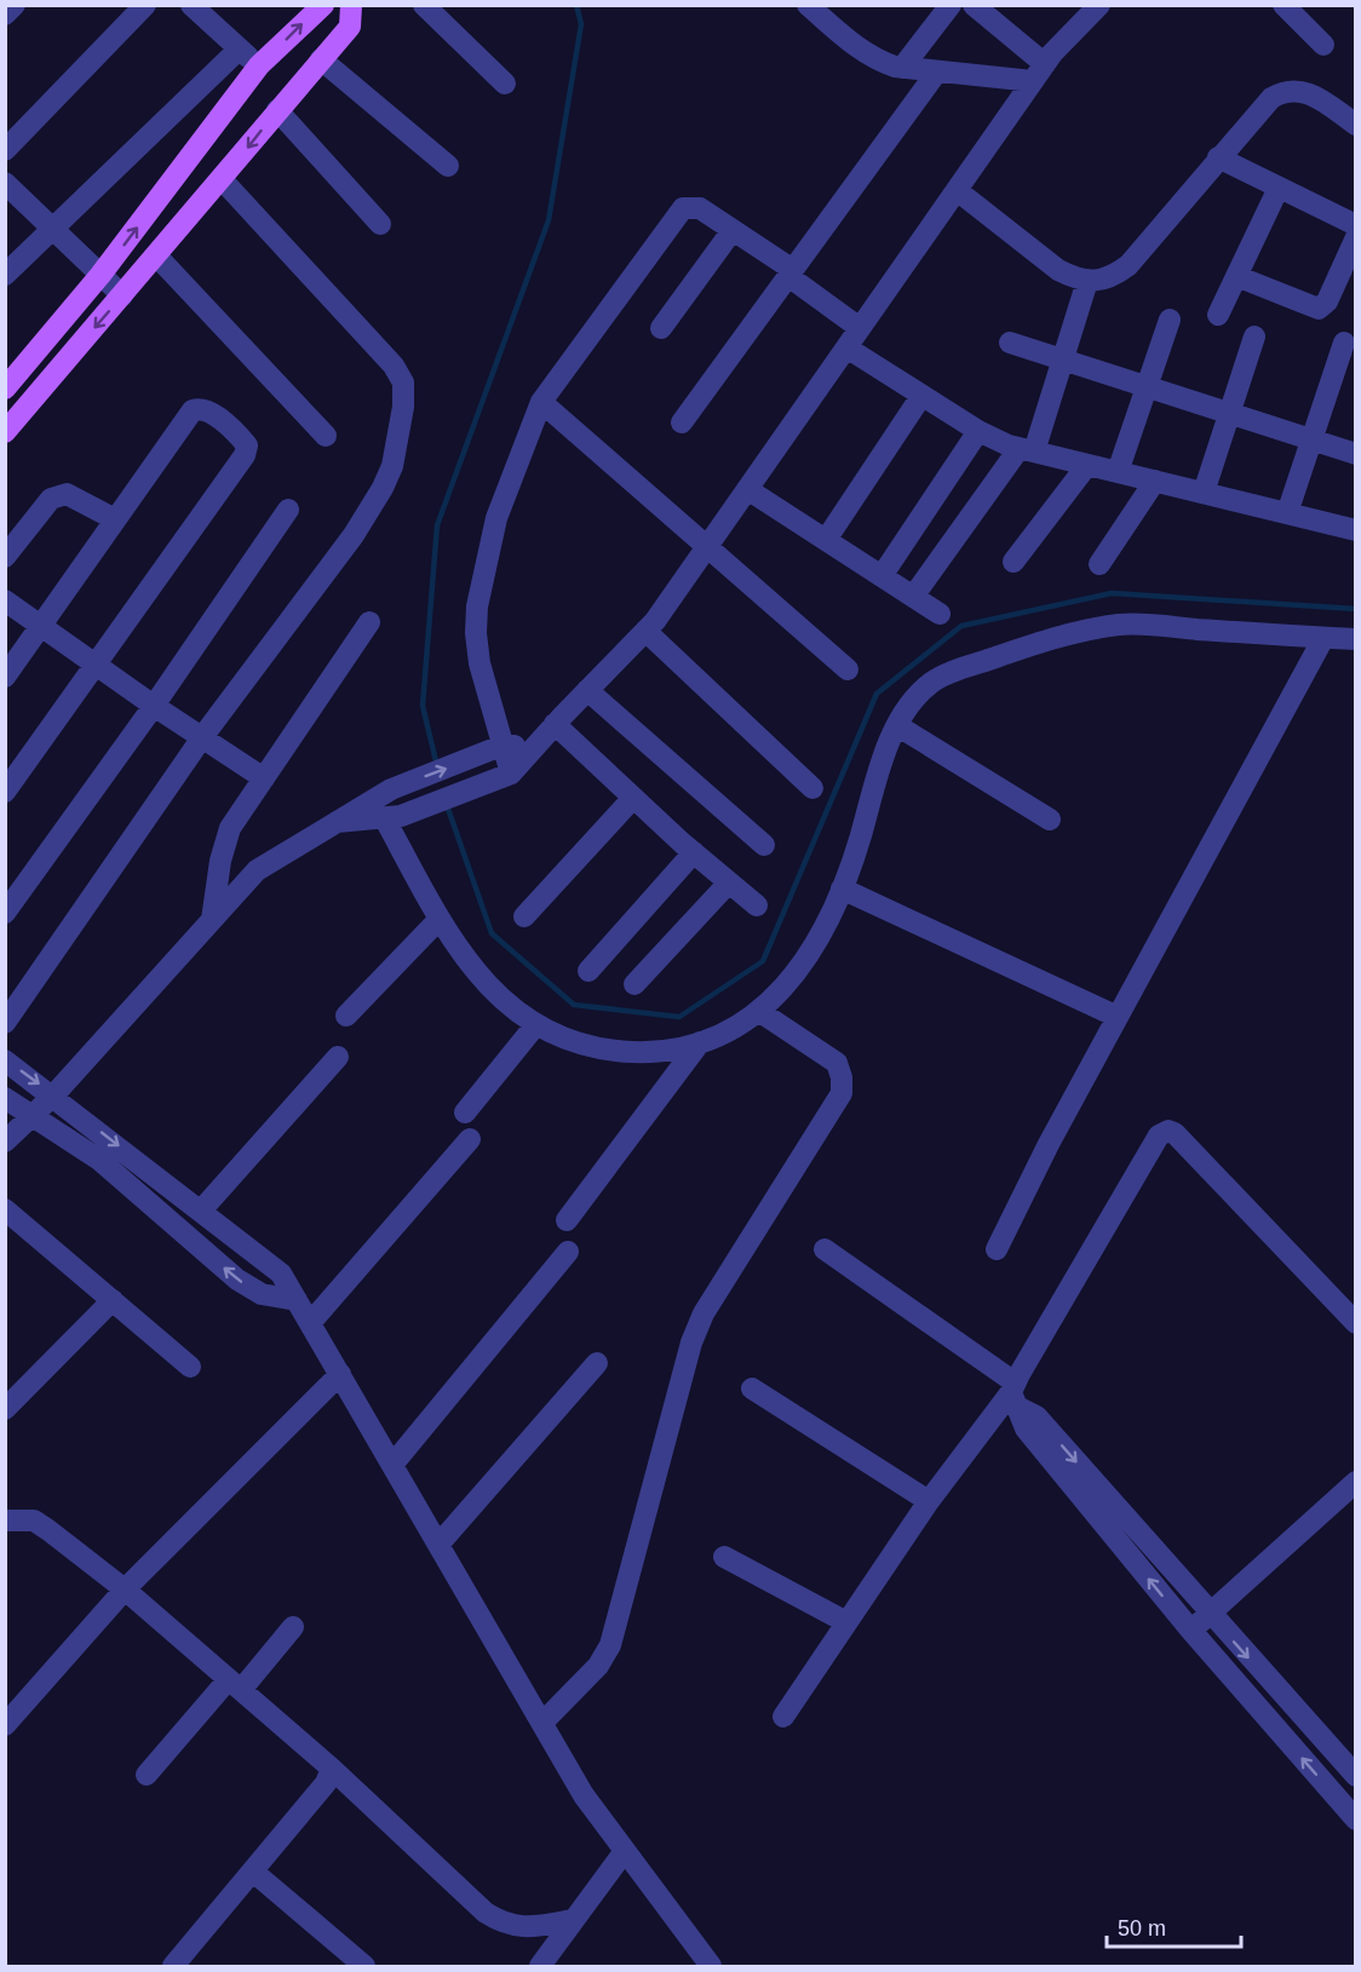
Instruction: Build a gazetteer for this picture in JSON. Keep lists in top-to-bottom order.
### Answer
{
  "scale_bar": "50 m"
}
